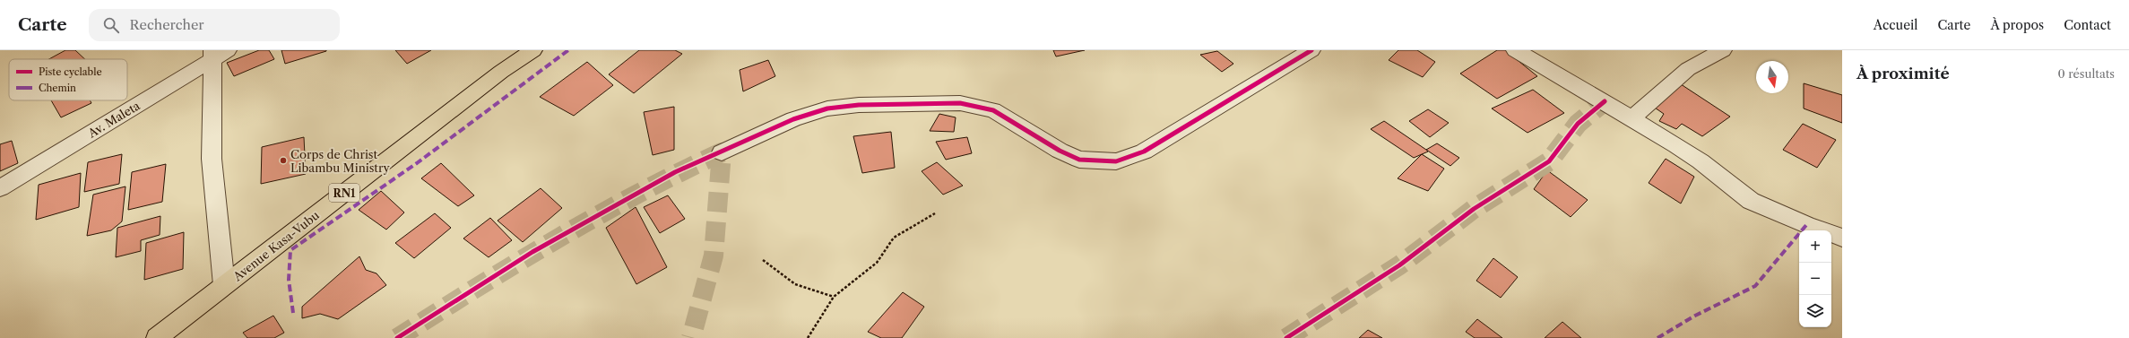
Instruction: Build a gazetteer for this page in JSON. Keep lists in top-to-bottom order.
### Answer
{
  "streets": {
    "highway": ["RN1", "Avenue Kasa-Vubu"],
    "street": ["Av. Maleta"]
  },
  "places": ["Corps de Christ Libambu Ministry"],
  "legend": ["Piste cyclable", "Chemin"],
  "north": "bottom",
  "page": {
    "header": "Carte",
    "search": "Rechercher",
    "nav": [
      "Accueil",
      "Carte",
      "À propos",
      "Contact"
    ],
    "heading": ["À proximité", "0 résultats"],
    "map_buttons": ["+", "−"]
  }
}
